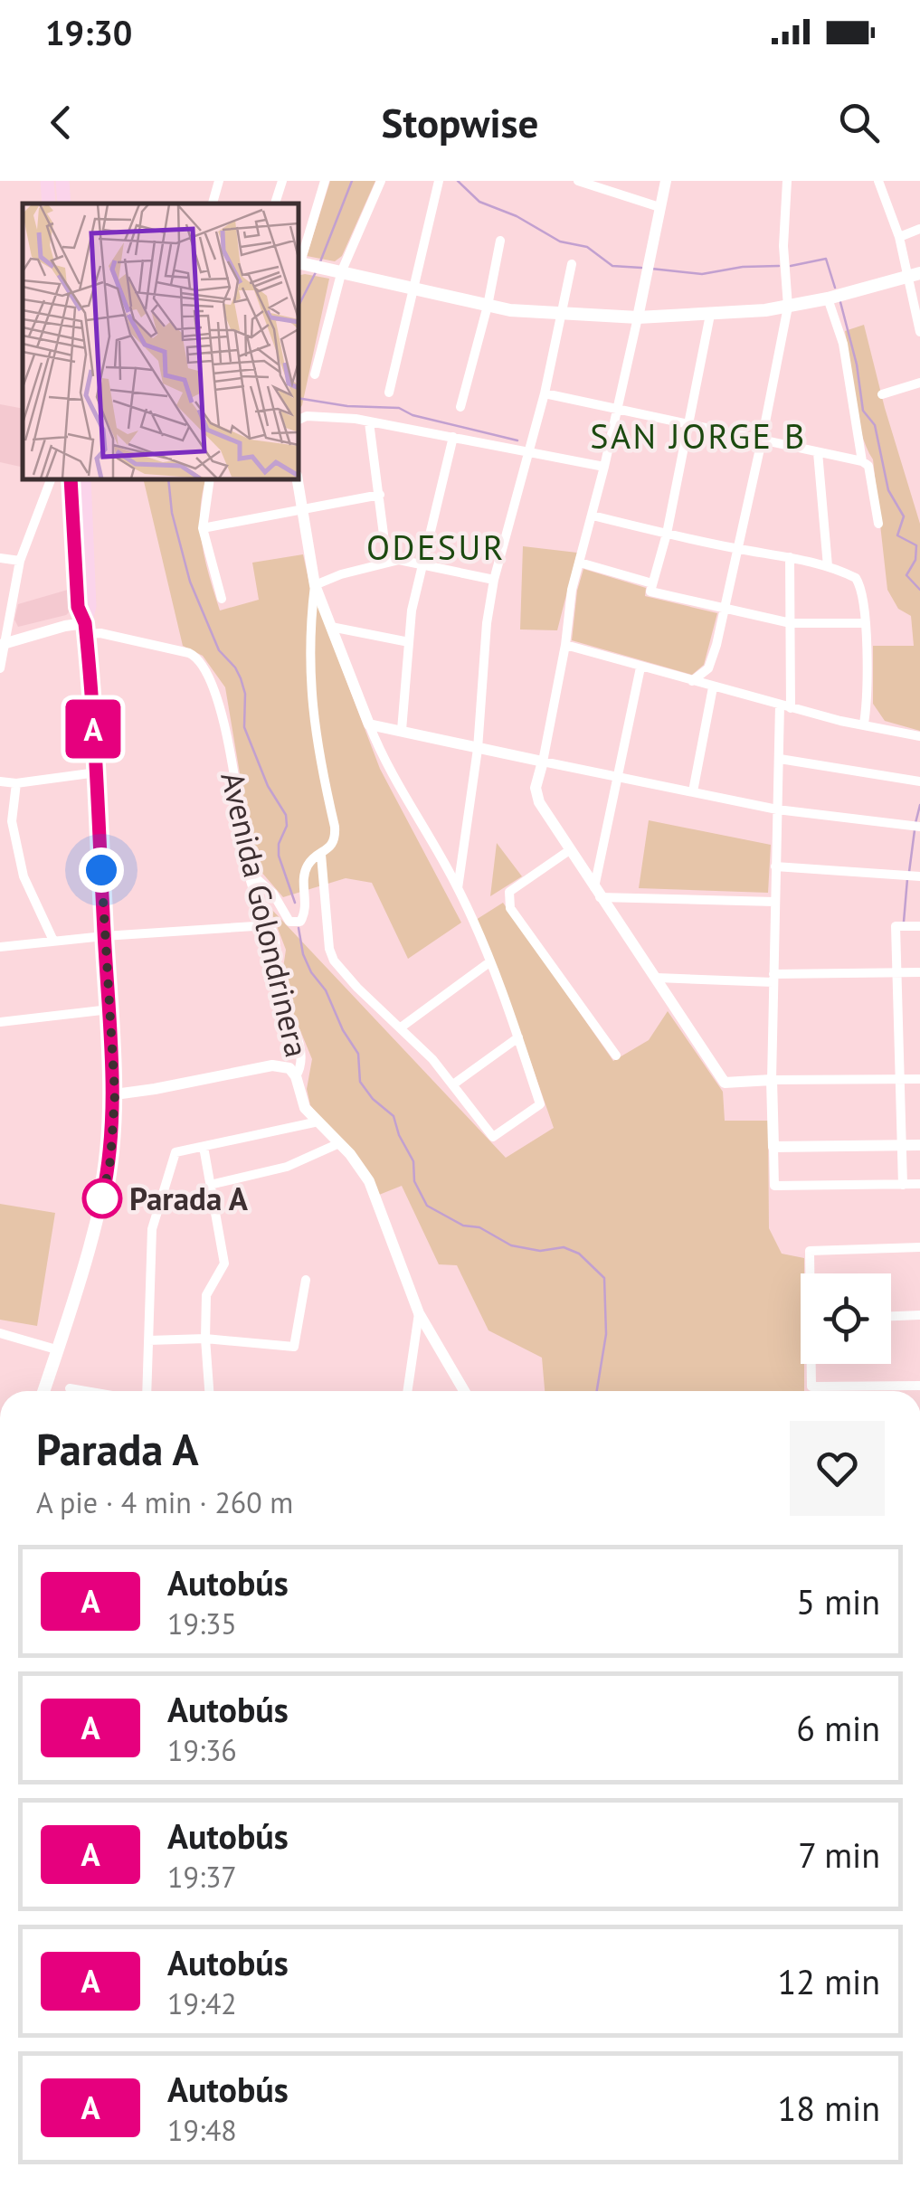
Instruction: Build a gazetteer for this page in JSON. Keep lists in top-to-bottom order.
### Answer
{
  "streets": {
    "street": ["Avenida Golondrinera"]
  },
  "districts": ["SAN JORGE B", "ODESUR"],
  "places": ["Parada A"],
  "lines": ["bus line A"],
  "page": {
    "status": "19:30",
    "header": "Stopwise",
    "on_map": "A",
    "heading": ["Parada A", "A pie · 4 min · 260 m"],
    "list": [
      {
        "mark": "A",
        "name": "Autobús",
        "note": "19:35",
        "value": "5 min"
      },
      {
        "mark": "A",
        "name": "Autobús",
        "note": "19:36",
        "value": "6 min"
      },
      {
        "mark": "A",
        "name": "Autobús",
        "note": "19:37",
        "value": "7 min"
      },
      {
        "mark": "A",
        "name": "Autobús",
        "note": "19:42",
        "value": "12 min"
      },
      {
        "mark": "A",
        "name": "Autobús",
        "note": "19:48",
        "value": "18 min"
      }
    ]
  }
}
